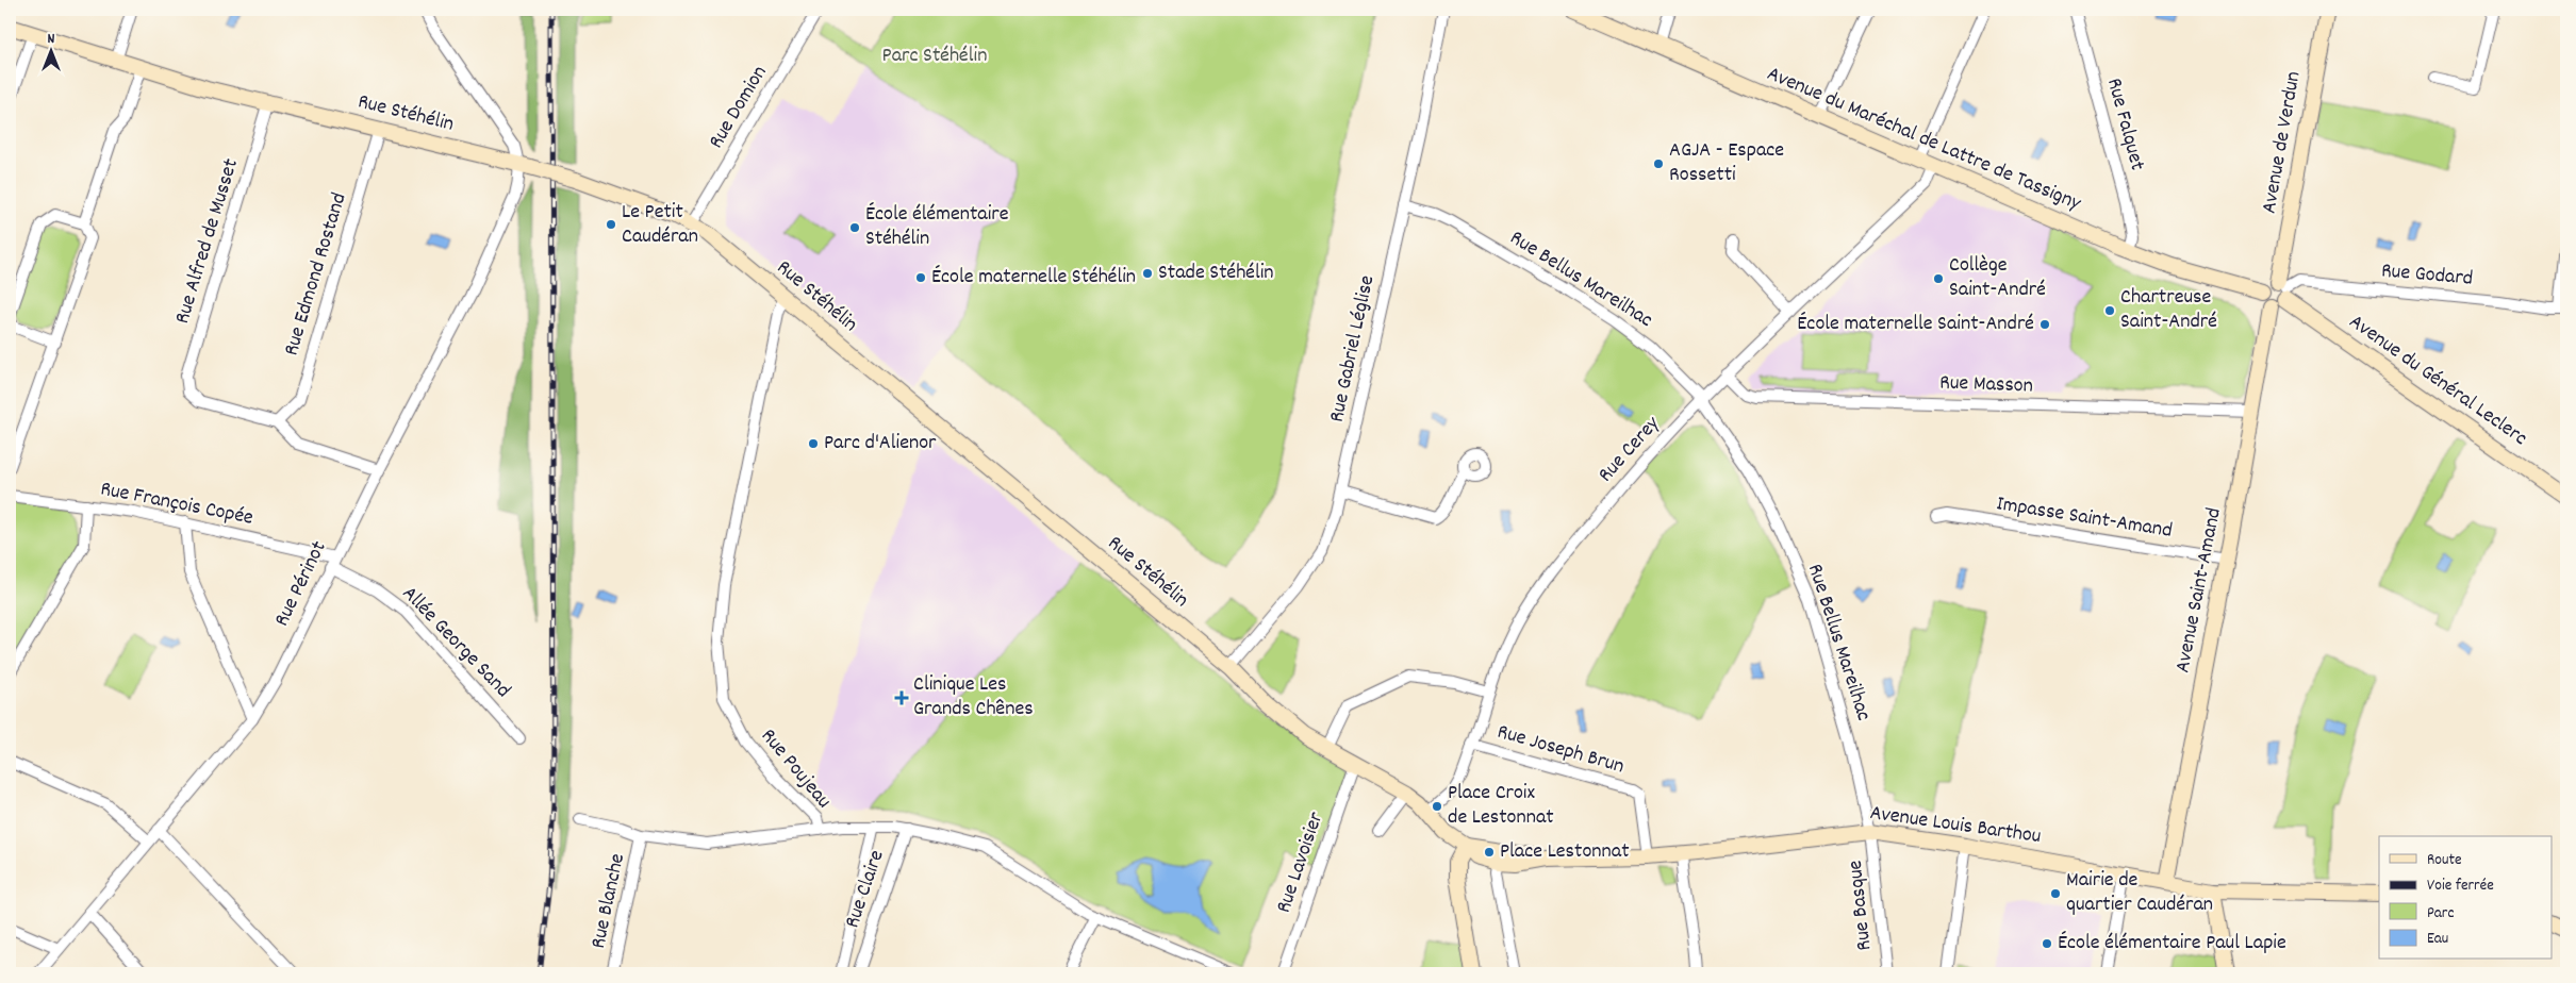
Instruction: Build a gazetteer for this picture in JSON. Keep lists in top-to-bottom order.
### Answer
{
  "streets": {
    "street": [
      "Rue Domion",
      "Rue Stéhélin",
      "Rue Falquet",
      "Avenue du Maréchal de Lattre de Tassigny",
      "Avenue de Verdun",
      "Rue Alfred de Musset",
      "Rue Edmond Rostand",
      "Rue Godard",
      "Rue Bellus Mareilhac",
      "Rue Gabriel Léglise",
      "Avenue du Général Leclerc",
      "Rue Masson",
      "Rue Cerey",
      "Rue François Copée",
      "Impasse Saint-Amand",
      "Rue Périnot",
      "Avenue Saint-Amand",
      "Allée George Sand",
      "Rue Joseph Brun",
      "Rue Poujeau",
      "Avenue Louis Barthou",
      "Rue Lavoisier",
      "Rue Claire",
      "Rue Blanche",
      "Rue Basque"
    ]
  },
  "crossings": [
    ["Rue Domion", "Rue Stéhélin"],
    ["Rue Stéhélin", "Rue Alfred de Musset"],
    ["Rue Stéhélin", "Rue Edmond Rostand"],
    ["Rue Stéhélin", "Rue Gabriel Léglise"],
    ["Rue Stéhélin", "Rue Cerey"],
    ["Rue Stéhélin", "Rue Périnot"],
    ["Rue Stéhélin", "Rue Poujeau"],
    ["Rue Stéhélin", "Avenue Louis Barthou"],
    ["Rue Stéhélin", "Rue Lavoisier"],
    ["Rue Falquet", "Avenue du Maréchal de Lattre de Tassigny"],
    ["Avenue du Maréchal de Lattre de Tassigny", "Avenue de Verdun"],
    ["Avenue du Maréchal de Lattre de Tassigny", "Rue Godard"],
    ["Avenue du Maréchal de Lattre de Tassigny", "Avenue du Général Leclerc"],
    ["Avenue du Maréchal de Lattre de Tassigny", "Rue Cerey"],
    ["Avenue du Maréchal de Lattre de Tassigny", "Avenue Saint-Amand"],
    ["Avenue de Verdun", "Rue Godard"],
    ["Avenue de Verdun", "Avenue du Général Leclerc"],
    ["Avenue de Verdun", "Avenue Saint-Amand"],
    ["Rue Alfred de Musset", "Rue Edmond Rostand"],
    ["Rue Godard", "Avenue du Général Leclerc"],
    ["Rue Godard", "Avenue Saint-Amand"],
    ["Rue Bellus Mareilhac", "Rue Gabriel Léglise"],
    ["Rue Bellus Mareilhac", "Rue Cerey"],
    ["Rue Bellus Mareilhac", "Avenue Louis Barthou"],
    ["Rue Bellus Mareilhac", "Rue Basque"],
    ["Avenue du Général Leclerc", "Avenue Saint-Amand"],
    ["Rue Masson", "Rue Cerey"],
    ["Rue Masson", "Avenue Saint-Amand"],
    ["Rue Cerey", "Rue Joseph Brun"],
    ["Rue François Copée", "Rue Périnot"],
    ["Rue François Copée", "Allée George Sand"],
    ["Impasse Saint-Amand", "Avenue Saint-Amand"],
    ["Rue Périnot", "Allée George Sand"],
    ["Avenue Saint-Amand", "Avenue Louis Barthou"],
    ["Rue Joseph Brun", "Avenue Louis Barthou"],
    ["Rue Poujeau", "Rue Claire"],
    ["Avenue Louis Barthou", "Rue Basque"]
  ],
  "parks": ["Parc Stéhélin"],
  "places": {
    "other": [
      "AGJA - Espace Rossetti",
      "Le Petit Caudéran",
      "École élémentaire Stéhélin",
      "Stade Stéhélin",
      "École maternelle Stéhélin",
      "Collège Saint-André",
      "Chartreuse Saint-André",
      "École maternelle Saint-André",
      "Parc d'Alienor",
      "Place Croix de Lestonnat",
      "Place Lestonnat",
      "Mairie de quartier Caudéran",
      "École élémentaire Paul Lapie"
    ],
    "health": ["Clinique Les Grands Chênes"]
  },
  "legend": [
    "Route",
    "Voie ferrée",
    "Parc",
    "Eau"
  ],
  "north": "top"
}
